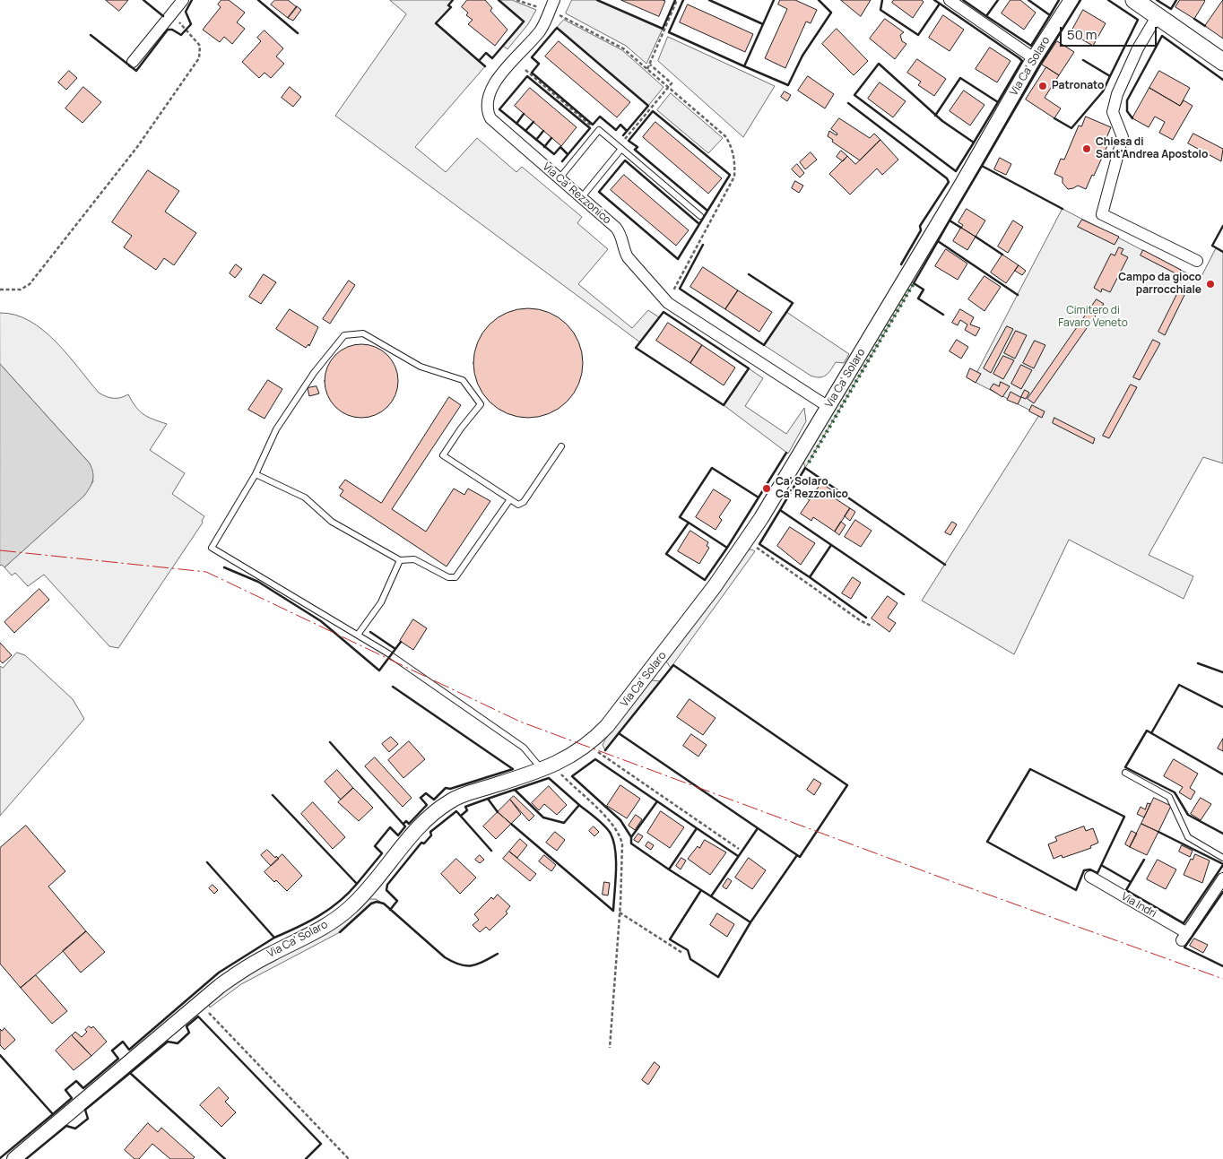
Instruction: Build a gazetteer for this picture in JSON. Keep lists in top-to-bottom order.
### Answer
{
  "streets": {
    "street": ["Via Ca' Solaro", "Via Ca' Rezzonico", "Via Indri"]
  },
  "crossings": [
    ["Via Ca' Solaro", "Via Ca' Rezzonico"]
  ],
  "parks": ["Cimitero di Favaro Veneto"],
  "places": [
    "Patronato",
    "Chiesa di Sant'Andrea Apostolo",
    "Campo da gioco parrocchiale",
    "Ca' Solaro Ca' Rezzonico"
  ],
  "scale_bar": "50 m"
}
